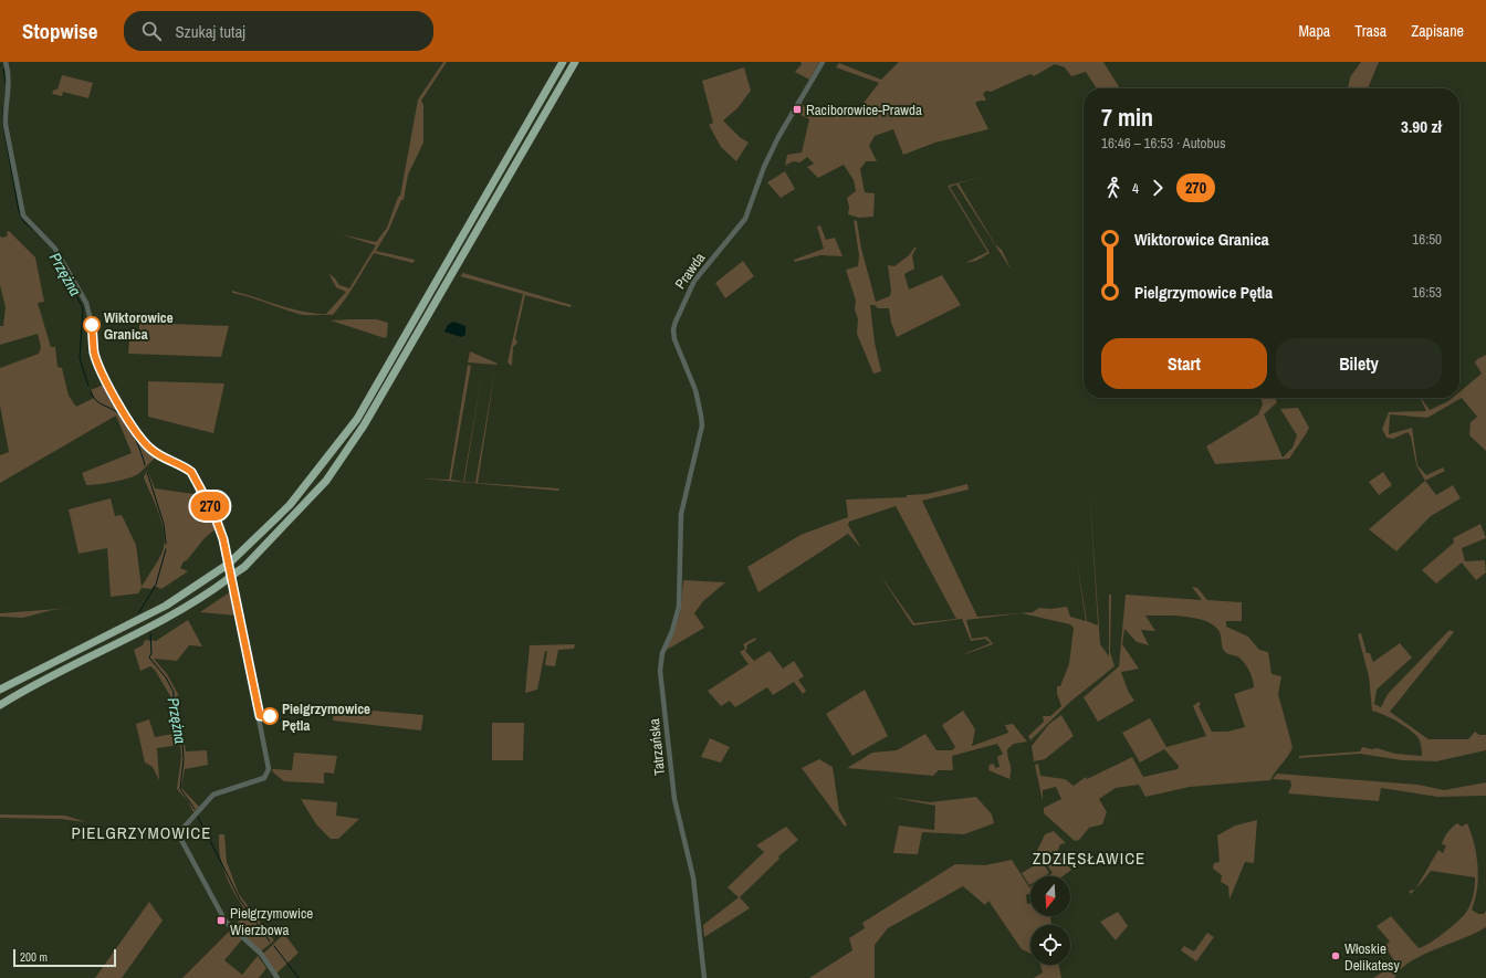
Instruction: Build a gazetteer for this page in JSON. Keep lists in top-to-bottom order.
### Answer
{
  "streets": {
    "street": ["Prawda", "Tatrzańska"]
  },
  "crossings": [
    ["Prawda", "Tatrzańska"]
  ],
  "districts": ["PIELGRZYMOWICE", "ZDZIĘSŁAWICE"],
  "water": ["Przężna"],
  "places": {
    "transit": ["Raciborowice-Prawda", "Pielgrzymowice Wierzbowa"],
    "other": ["Wiktorowice Granica", "Pielgrzymowice Pętla", "Włoskie Delikatesy"]
  },
  "lines": ["bus line 270"],
  "scale_bar": "200 m",
  "north": "bottom",
  "page": {
    "header": "Stopwise",
    "search": "Szukaj tutaj",
    "nav": ["Mapa", "Trasa", "Zapisane"],
    "on_map": "270",
    "heading": ["7 min", "16:46 – 16:53 · Autobus", "3.90 zł"],
    "legs": ["4", "270"],
    "list": [
      {
        "name": "Wiktorowice Granica",
        "value": "16:50"
      },
      {
        "name": "Pielgrzymowice Pętla",
        "value": "16:53"
      }
    ],
    "buttons": ["Start", "Bilety"],
    "scale": "200 m"
  }
}
